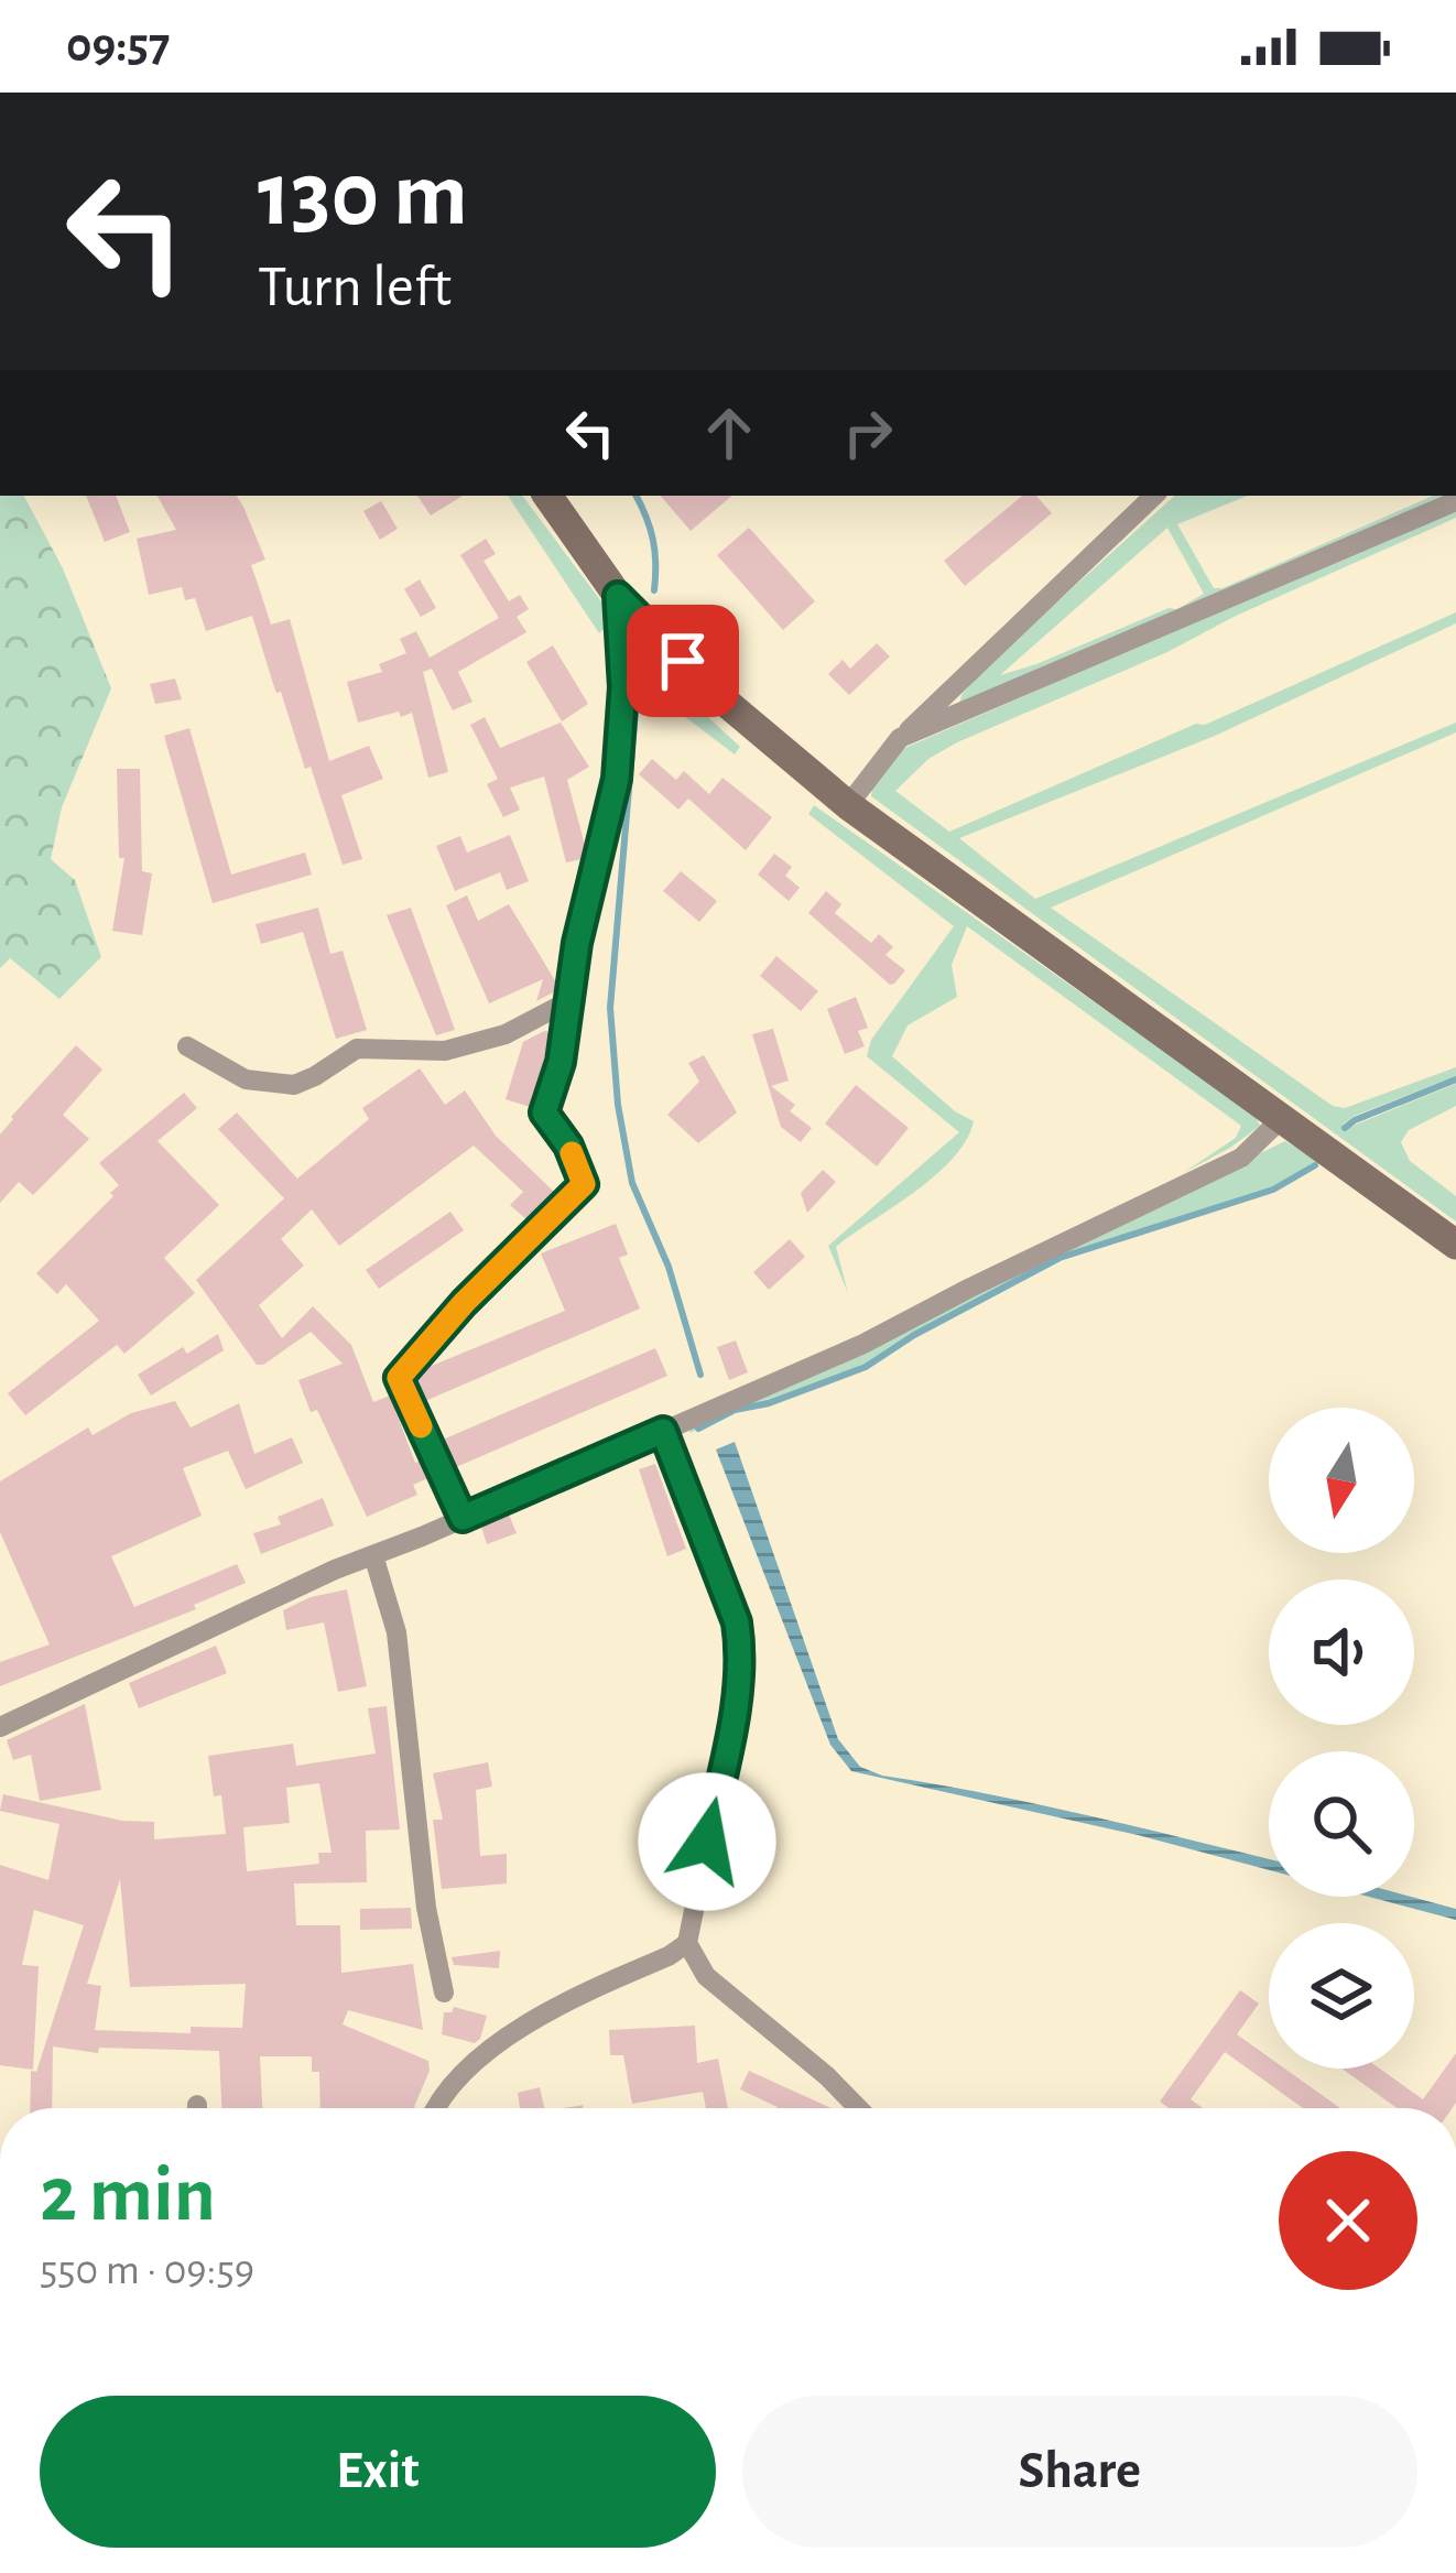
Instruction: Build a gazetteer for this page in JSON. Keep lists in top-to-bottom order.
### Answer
{
  "north": "bottom",
  "page": {
    "status": "09:57",
    "turn": ["130 m", "Turn left"],
    "heading": ["2 min", "550 m · 09:59"],
    "buttons": ["Exit", "Share"]
  }
}
